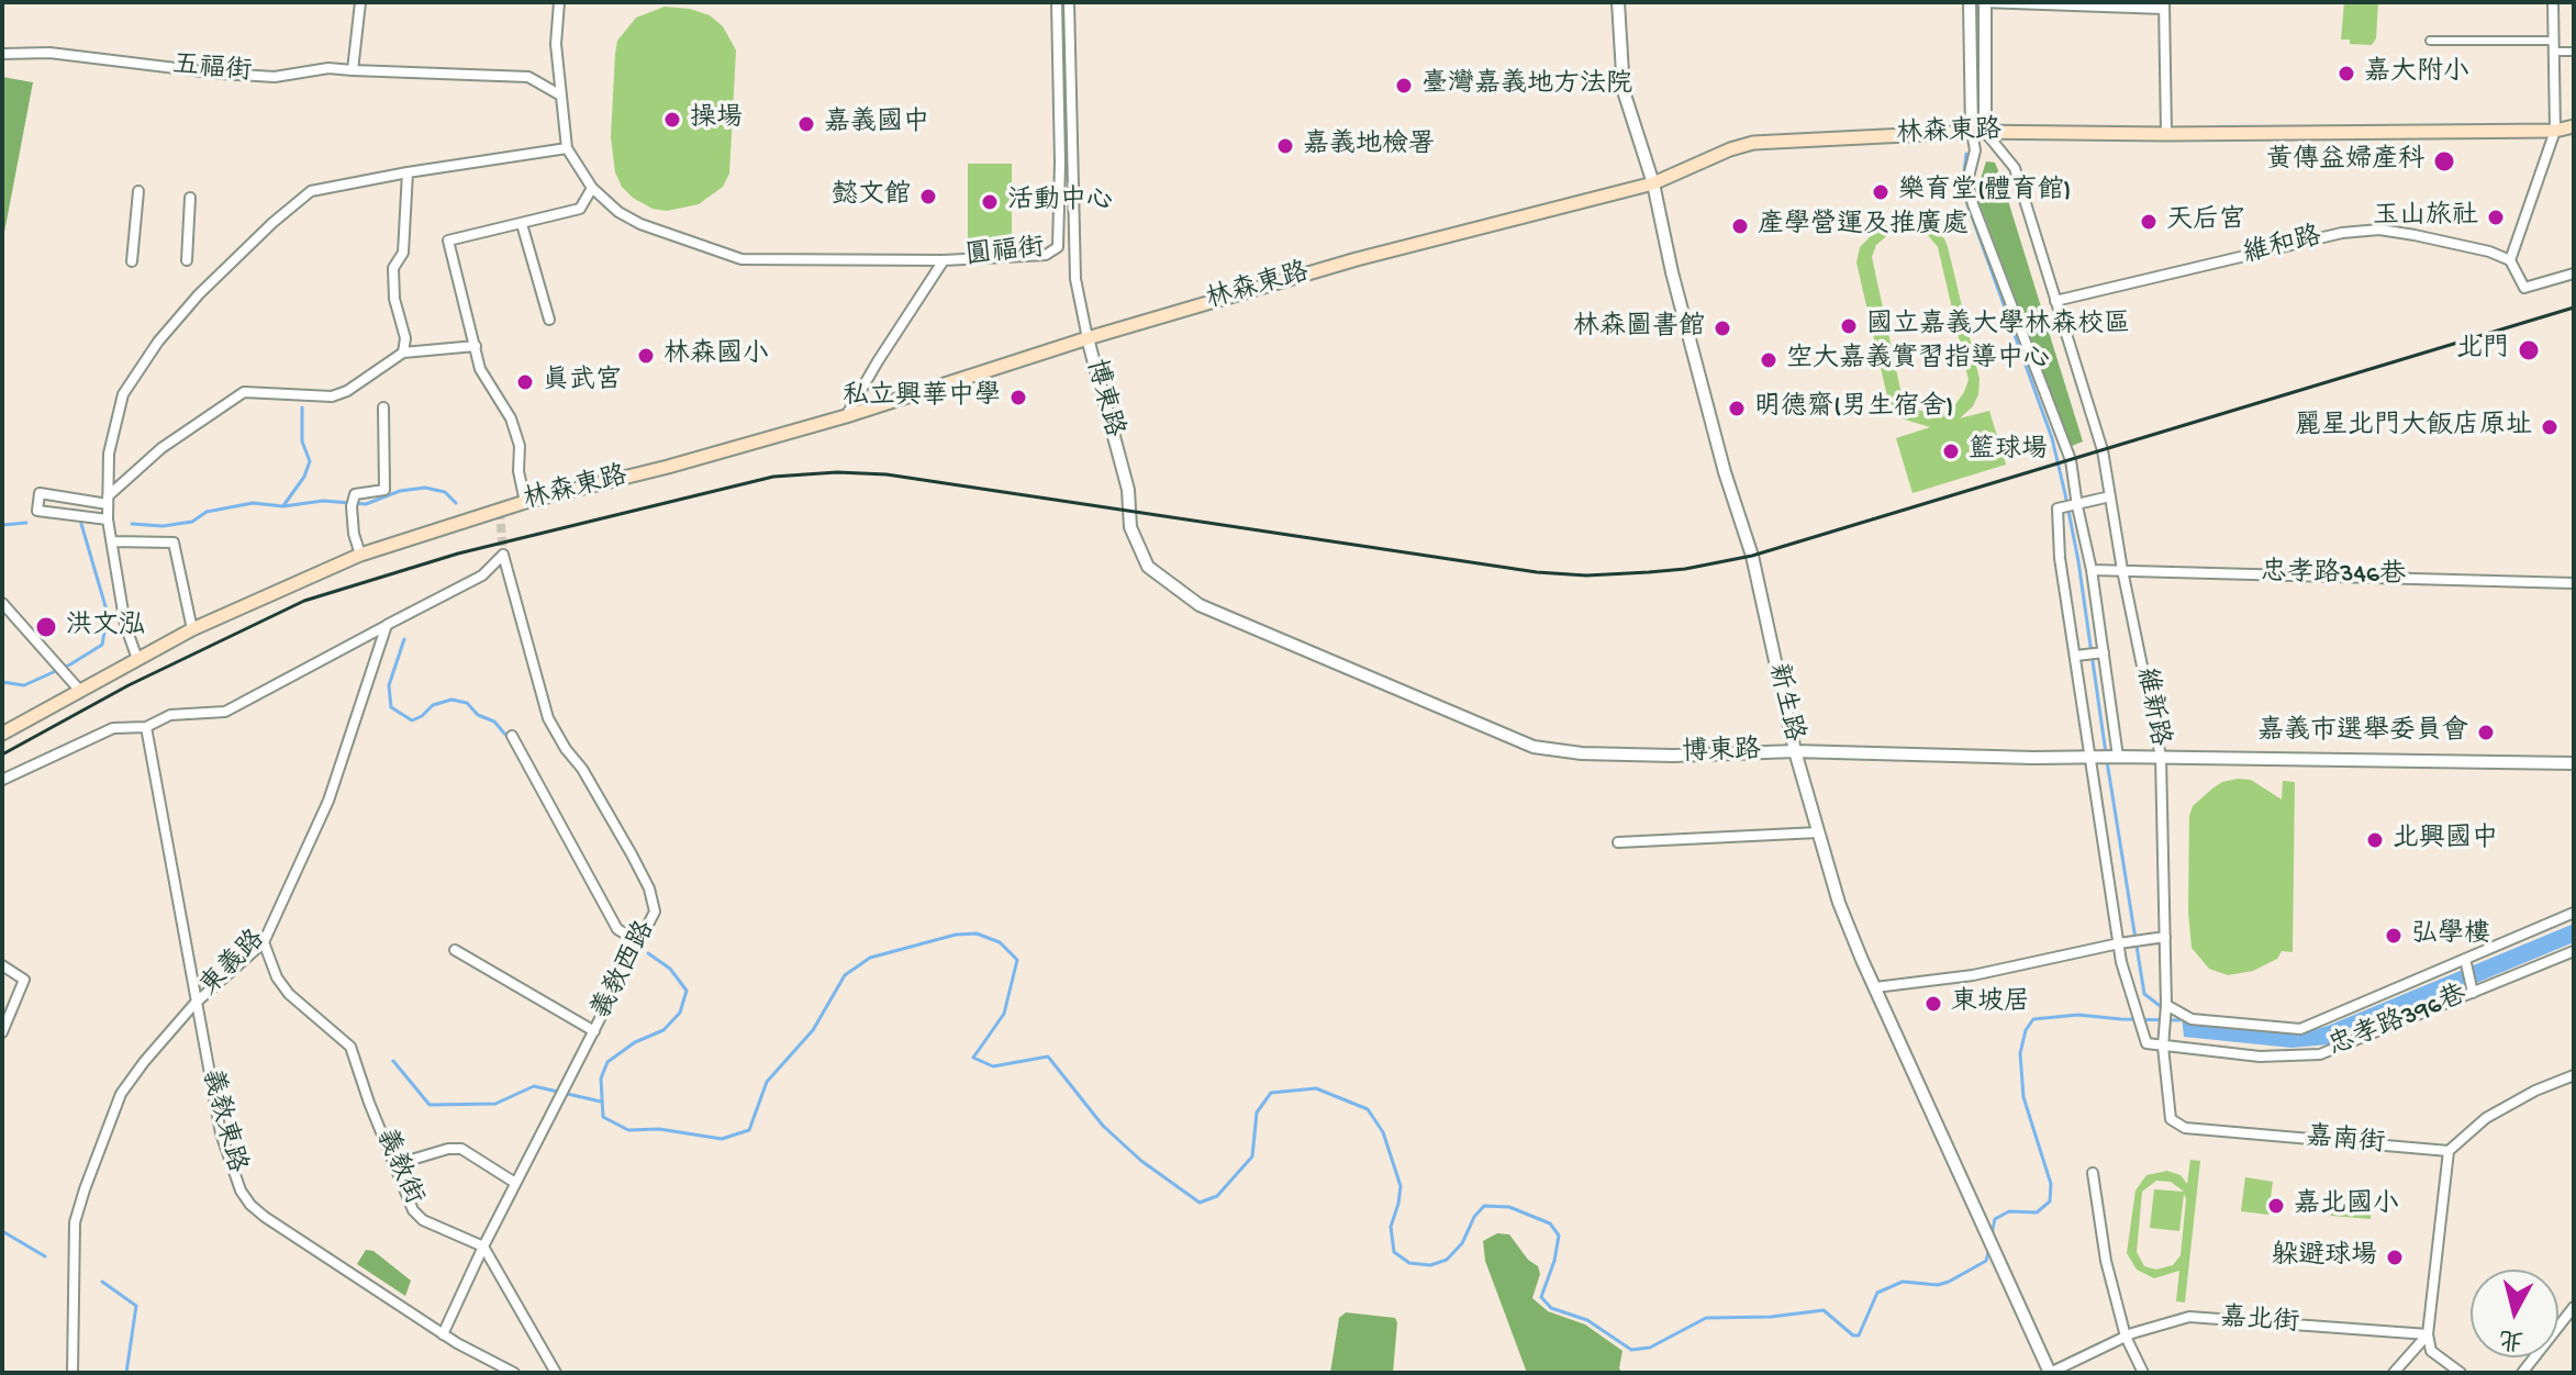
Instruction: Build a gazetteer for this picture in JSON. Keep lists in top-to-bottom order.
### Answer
{
  "streets": {
    "main road": ["林森東路"],
    "street": [
      "五福街",
      "維和路",
      "圓福街",
      "博東路",
      "忠孝路346巷",
      "新生路",
      "維新路",
      "東義路",
      "義教西路",
      "忠孝路396巷",
      "義教東路",
      "嘉南街",
      "義教街",
      "嘉北街"
    ]
  },
  "crossings": [
    ["林森東路", "圓福街"],
    ["林森東路", "博東路"],
    ["林森東路", "新生路"],
    ["林森東路", "維新路"],
    ["維和路", "維新路"],
    ["圓福街", "博東路"],
    ["博東路", "新生路"],
    ["博東路", "維新路"],
    ["忠孝路346巷", "維新路"],
    ["新生路", "嘉北街"],
    ["維新路", "忠孝路396巷"],
    ["維新路", "嘉南街"],
    ["東義路", "義教西路"],
    ["東義路", "義教東路"],
    ["東義路", "義教街"],
    ["義教西路", "義教東路"],
    ["義教西路", "義教街"],
    ["忠孝路396巷", "嘉南街"]
  ],
  "places": [
    "嘉大附小",
    "臺灣嘉義地方法院",
    "操場",
    "嘉義國中",
    "嘉義地檢署",
    "黃傳益婦產科",
    "樂育堂(體育館)",
    "懿文館",
    "活動中心",
    "玉山旅社",
    "天后宮",
    "產學營運及推廣處",
    "國立嘉義大學林森校區",
    "林森圖書館",
    "北門",
    "林森國小",
    "空大嘉義實習指導中心",
    "真武宮",
    "私立興華中學",
    "明德齋(男生宿舍)",
    "麗星北門大飯店原址",
    "籃球場",
    "洪文泓",
    "嘉義市選舉委員會",
    "北興國中",
    "弘學樓",
    "東坡居",
    "嘉北國小",
    "躲避球場"
  ],
  "north": "bottom"
}
